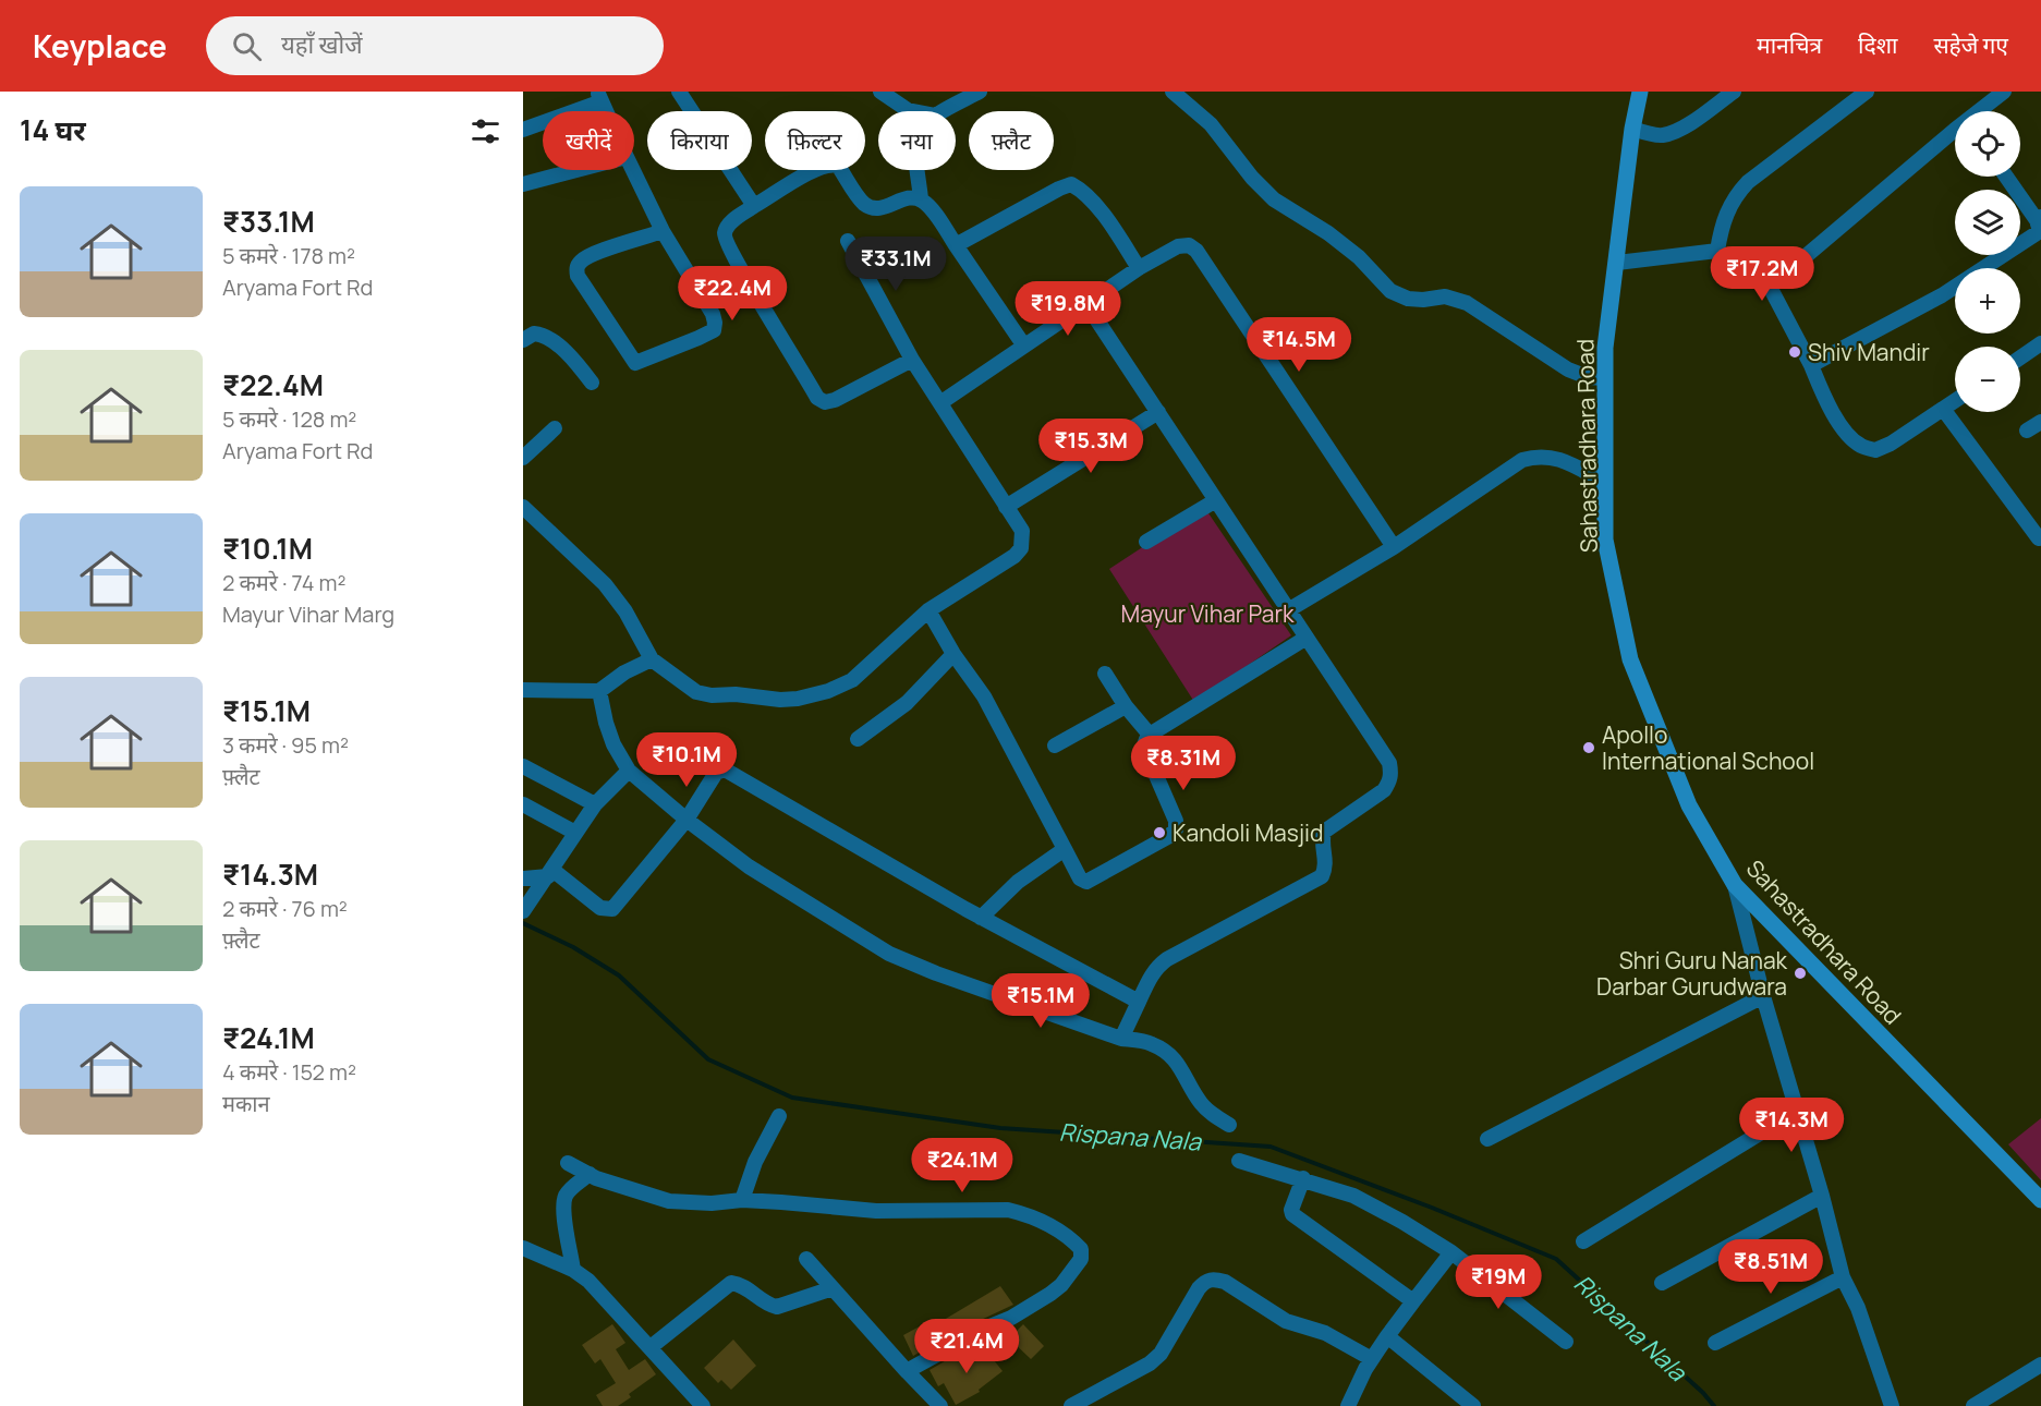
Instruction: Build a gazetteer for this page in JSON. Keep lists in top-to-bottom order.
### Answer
{
  "streets": {
    "main road": ["Sahastradhara Road"]
  },
  "water": ["Rispana Nala"],
  "parks": ["Mayur Vihar Park"],
  "places": [
    "Shiv Mandir",
    "Apollo International School",
    "Kandoli Masjid",
    "Shri Guru Nanak Darbar Gurudwara"
  ],
  "page": {
    "header": "Keyplace",
    "search": "यहाँ खोजें",
    "nav": ["मानचित्र", "दिशा", "सहेजे गए"],
    "heading": "14 घर",
    "map_buttons": ["+", "−"],
    "chip": [
      "खरीदें",
      "किराया",
      "फ़िल्टर",
      "नया",
      "फ़्लैट"
    ],
    "list": [
      {
        "name": "₹33.1M",
        "note": "5 कमरे · 178 m² · Aryama Fort Rd"
      },
      {
        "name": "₹22.4M",
        "note": "5 कमरे · 128 m² · Aryama Fort Rd"
      },
      {
        "name": "₹10.1M",
        "note": "2 कमरे · 74 m² · Mayur Vihar Marg"
      },
      {
        "name": "₹15.1M",
        "note": "3 कमरे · 95 m² · फ़्लैट"
      },
      {
        "name": "₹14.3M",
        "note": "2 कमरे · 76 m² · फ़्लैट"
      },
      {
        "name": "₹24.1M",
        "note": "4 कमरे · 152 m² · मकान"
      }
    ],
    "price": [
      "₹33.1M",
      "₹17.2M",
      "₹22.4M",
      "₹19.8M",
      "₹14.5M",
      "₹15.3M",
      "₹10.1M",
      "₹8.31M",
      "₹15.1M",
      "₹14.3M",
      "₹24.1M",
      "₹8.51M",
      "₹19M",
      "₹21.4M"
    ]
  }
}
